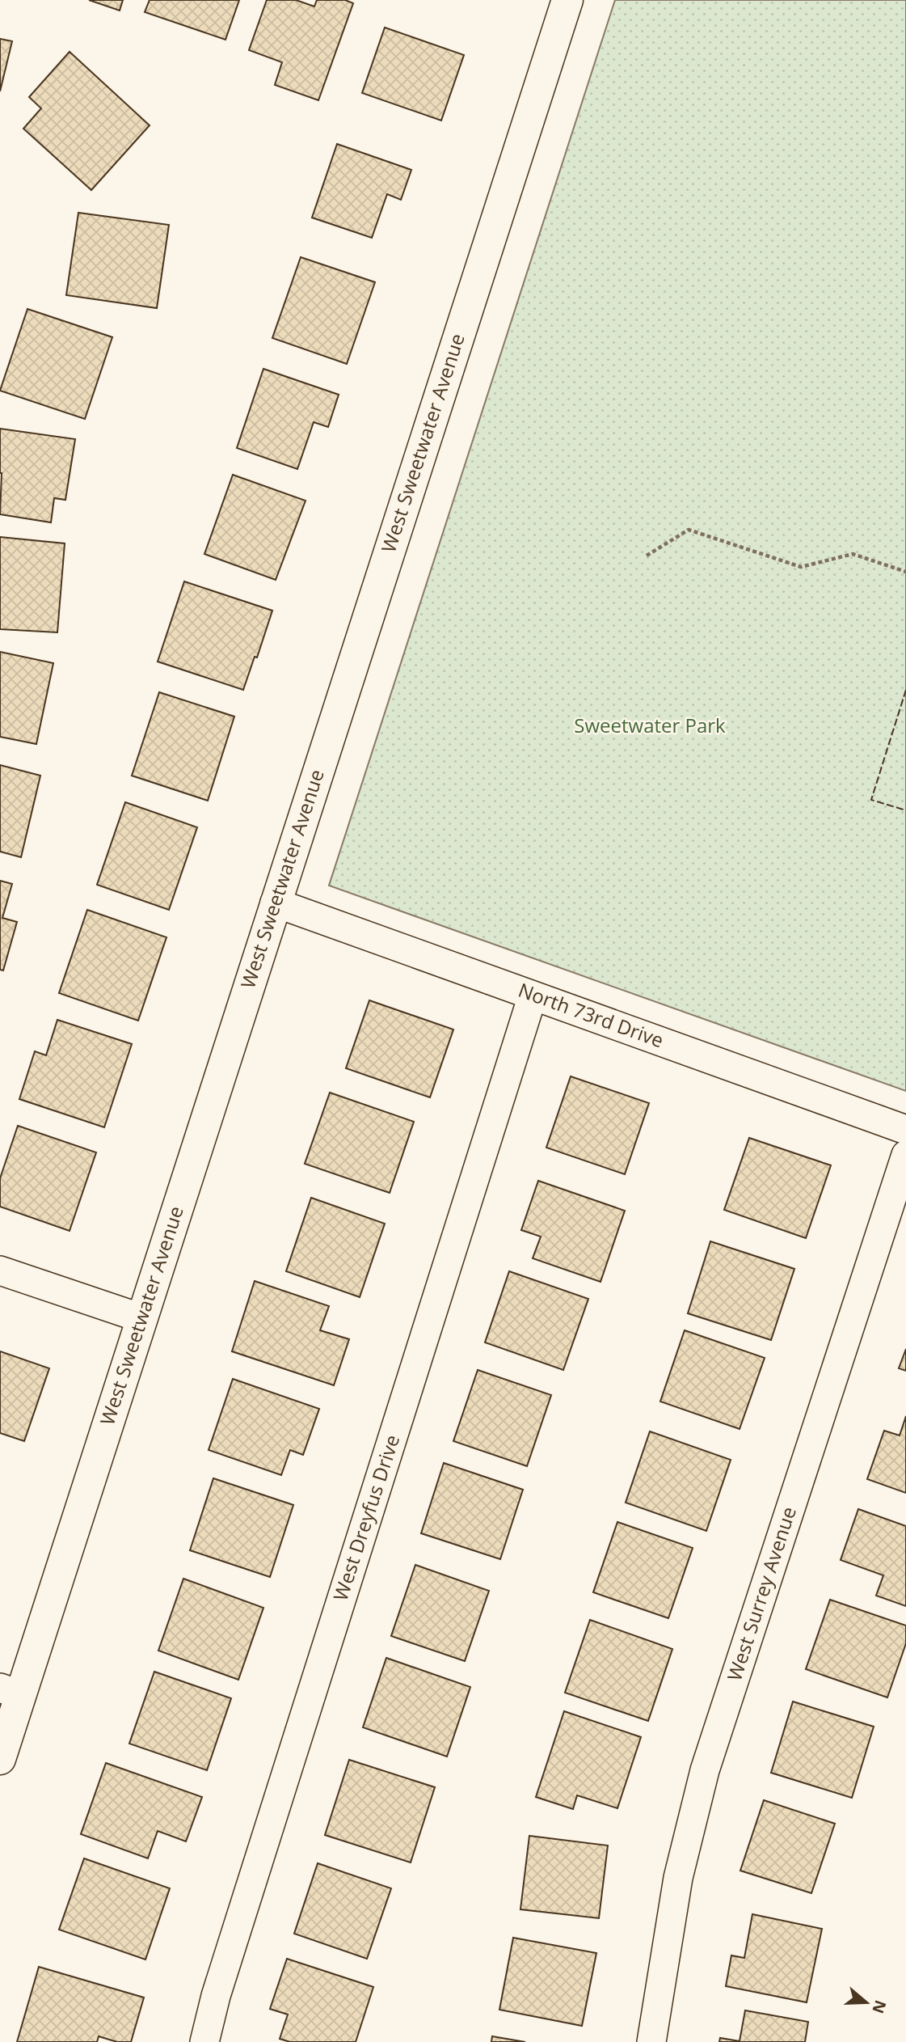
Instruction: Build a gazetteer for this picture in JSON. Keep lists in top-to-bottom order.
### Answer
{
  "streets": {
    "street": [
      "West Sweetwater Avenue",
      "North 73rd Drive",
      "West Dreyfus Drive",
      "West Surrey Avenue"
    ]
  },
  "crossings": [
    ["West Sweetwater Avenue", "North 73rd Drive"],
    ["North 73rd Drive", "West Dreyfus Drive"]
  ],
  "parks": ["Sweetwater Park"],
  "north": "right"
}
